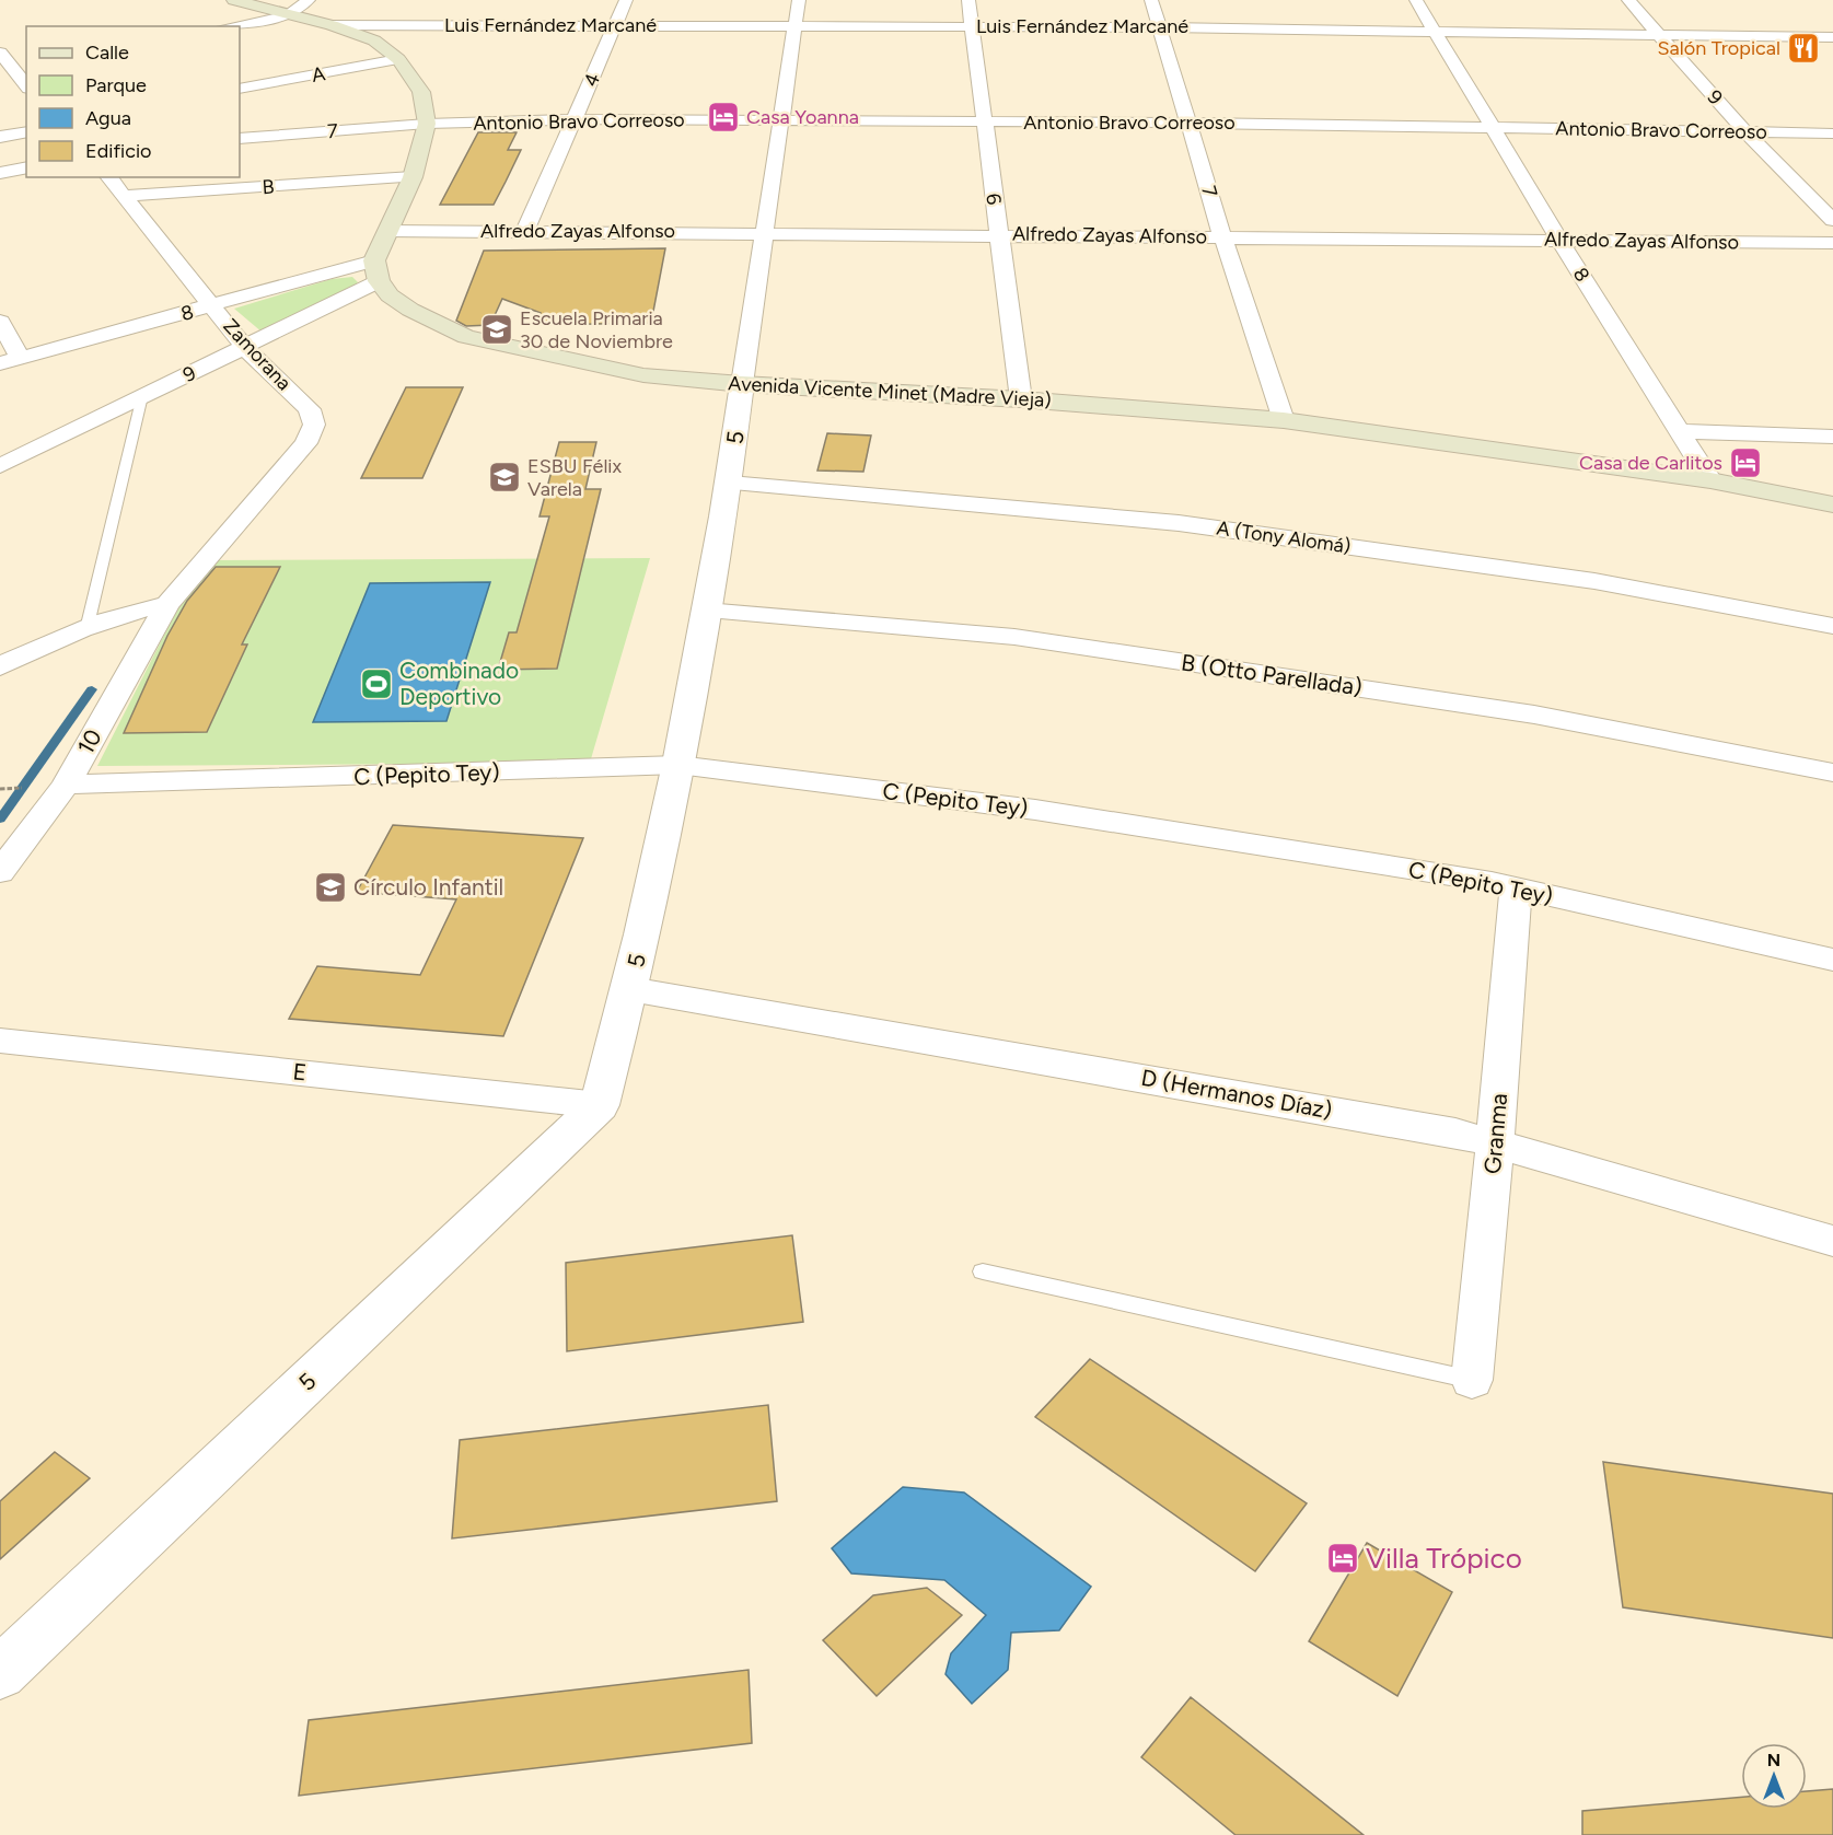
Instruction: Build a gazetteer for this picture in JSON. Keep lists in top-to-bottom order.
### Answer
{
  "streets": {
    "main road": ["Avenida Vicente Minet (Madre Vieja)"],
    "street": [
      "Luis Fernández Marcané",
      "A",
      "4",
      "9",
      "Antonio Bravo Correoso",
      "7",
      "B",
      "6",
      "Alfredo Zayas Alfonso",
      "8",
      "Zamorana",
      "5",
      "A (Tony Alomá)",
      "B (Otto Parellada)",
      "10",
      "C (Pepito Tey)",
      "E",
      "D (Hermanos Díaz)",
      "Granma"
    ]
  },
  "crossings": [
    ["Luis Fernández Marcané", "4"],
    ["Luis Fernández Marcané", "9"],
    ["Luis Fernández Marcané", "7"],
    ["Luis Fernández Marcané", "6"],
    ["Luis Fernández Marcané", "8"],
    ["Luis Fernández Marcané", "5"],
    ["4", "Antonio Bravo Correoso"],
    ["4", "Alfredo Zayas Alfonso"],
    ["9", "Antonio Bravo Correoso"],
    ["9", "8"],
    ["9", "Zamorana"],
    ["9", "Avenida Vicente Minet (Madre Vieja)"],
    ["Antonio Bravo Correoso", "7"],
    ["Antonio Bravo Correoso", "6"],
    ["Antonio Bravo Correoso", "8"],
    ["Antonio Bravo Correoso", "5"],
    ["7", "Alfredo Zayas Alfonso"],
    ["7", "Avenida Vicente Minet (Madre Vieja)"],
    ["B", "Zamorana"],
    ["6", "Alfredo Zayas Alfonso"],
    ["6", "Avenida Vicente Minet (Madre Vieja)"],
    ["Alfredo Zayas Alfonso", "8"],
    ["Alfredo Zayas Alfonso", "5"],
    ["8", "Zamorana"],
    ["8", "Avenida Vicente Minet (Madre Vieja)"],
    ["Zamorana", "10"],
    ["Avenida Vicente Minet (Madre Vieja)", "5"],
    ["5", "A (Tony Alomá)"],
    ["5", "B (Otto Parellada)"],
    ["5", "C (Pepito Tey)"],
    ["5", "E"],
    ["5", "D (Hermanos Díaz)"],
    ["10", "C (Pepito Tey)"],
    ["C (Pepito Tey)", "Granma"],
    ["D (Hermanos Díaz)", "Granma"]
  ],
  "places": {
    "restaurant": ["Salón Tropical"],
    "hotel": ["Casa Yoanna", "Casa de Carlitos", "Villa Trópico"],
    "school or university": ["Escuela Primaria 30 de Noviembre", "ESBU Félix Varela", "Círculo Infantil"],
    "sports": ["Combinado Deportivo"]
  },
  "legend": [
    "Calle",
    "Parque",
    "Agua",
    "Edificio"
  ],
  "north": "top"
}
